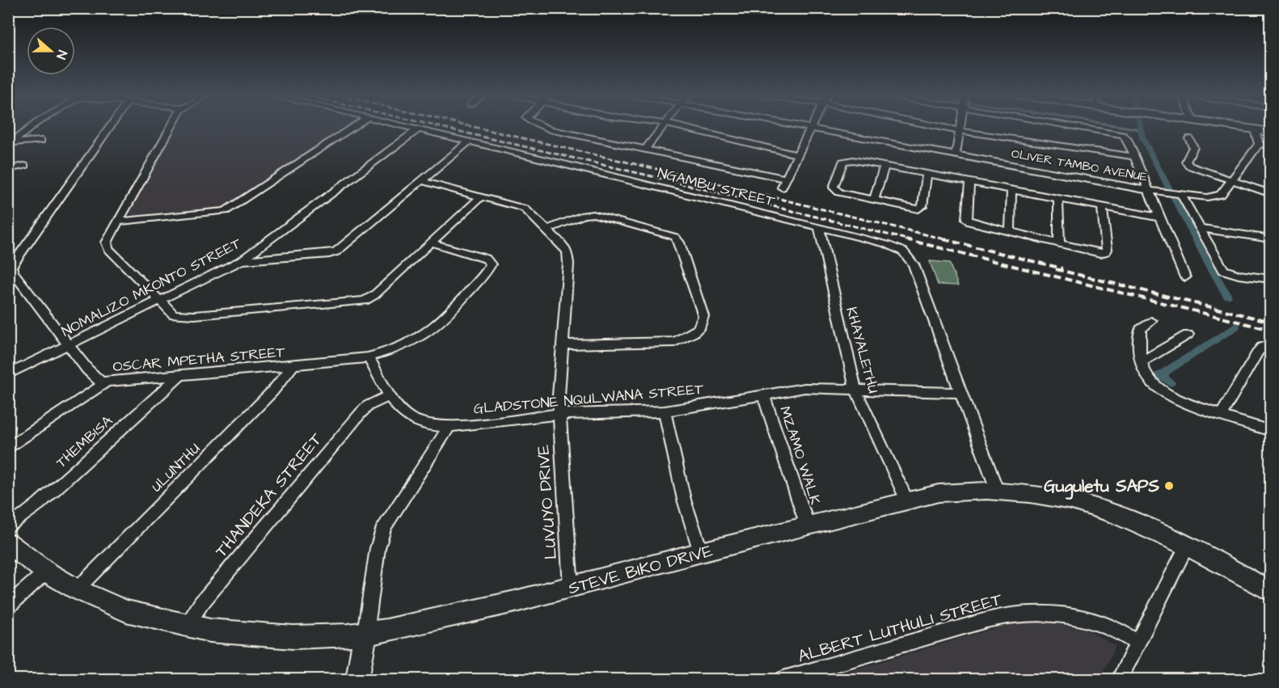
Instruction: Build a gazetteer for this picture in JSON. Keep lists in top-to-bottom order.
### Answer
{
  "streets": {
    "main road": ["STEVE BIKO DRIVE"],
    "street": [
      "OLIVER TAMBO AVENUE",
      "NGAMBU STREET",
      "NOMALIZO MKONTO STREET",
      "KHAYALETHU",
      "OSCAR MPETHA STREET",
      "GLADSTONE NQULWANA STREET",
      "THEMBISA",
      "MZAMO WALK",
      "ULUNTHU",
      "THANDEKA STREET",
      "LUVUYO DRIVE",
      "ALBERT LUTHULI STREET"
    ]
  },
  "crossings": [
    ["NGAMBU STREET", "NOMALIZO MKONTO STREET"],
    ["NGAMBU STREET", "KHAYALETHU"],
    ["NGAMBU STREET", "GLADSTONE NQULWANA STREET"],
    ["NGAMBU STREET", "STEVE BIKO DRIVE"],
    ["NOMALIZO MKONTO STREET", "OSCAR MPETHA STREET"],
    ["KHAYALETHU", "GLADSTONE NQULWANA STREET"],
    ["KHAYALETHU", "STEVE BIKO DRIVE"],
    ["OSCAR MPETHA STREET", "GLADSTONE NQULWANA STREET"],
    ["OSCAR MPETHA STREET", "THEMBISA"],
    ["OSCAR MPETHA STREET", "ULUNTHU"],
    ["GLADSTONE NQULWANA STREET", "MZAMO WALK"],
    ["GLADSTONE NQULWANA STREET", "THANDEKA STREET"],
    ["GLADSTONE NQULWANA STREET", "LUVUYO DRIVE"],
    ["MZAMO WALK", "STEVE BIKO DRIVE"],
    ["ULUNTHU", "STEVE BIKO DRIVE"],
    ["THANDEKA STREET", "STEVE BIKO DRIVE"],
    ["LUVUYO DRIVE", "STEVE BIKO DRIVE"]
  ],
  "places": ["Guguletu SAPS"],
  "north": "right"
}
